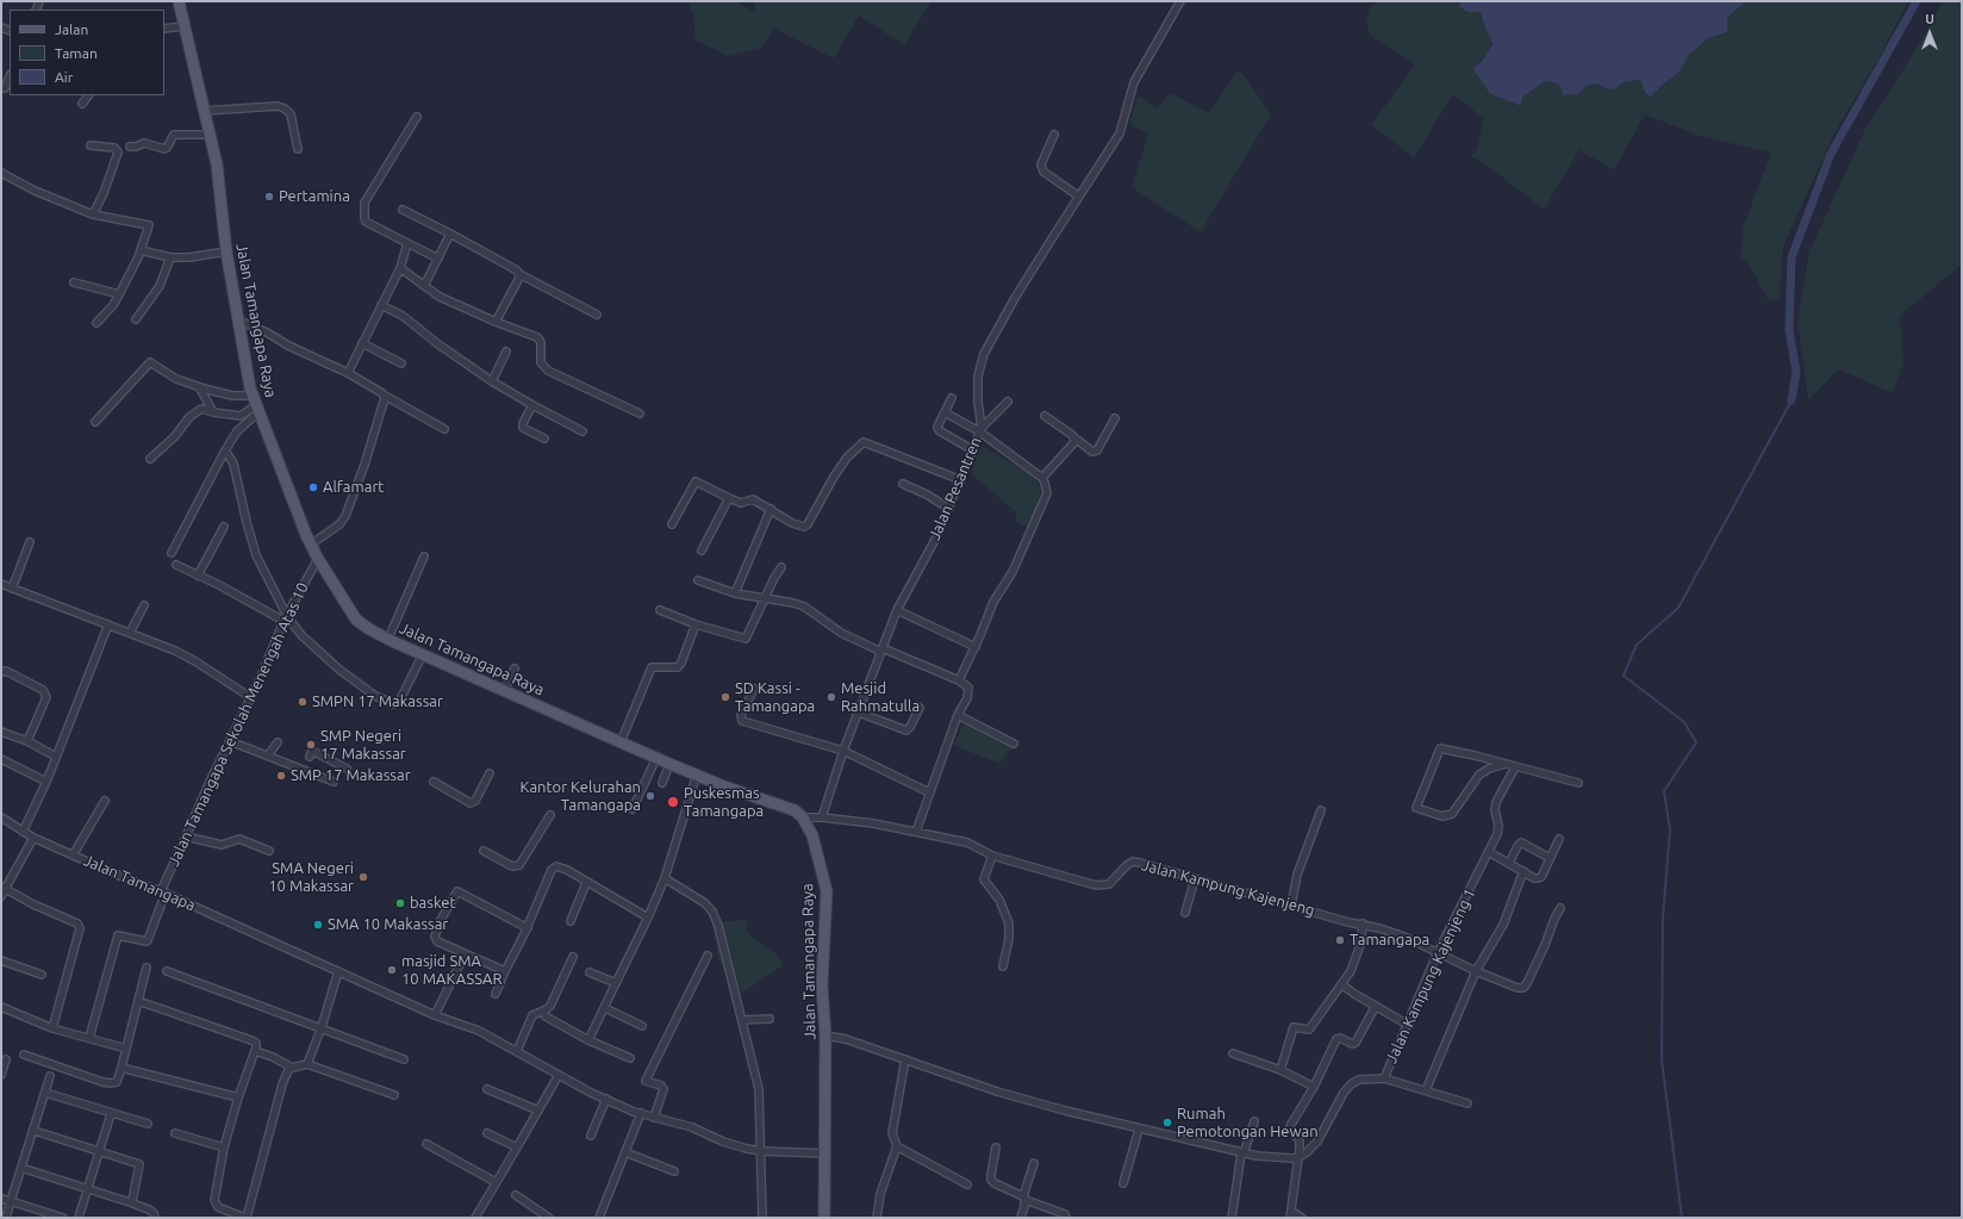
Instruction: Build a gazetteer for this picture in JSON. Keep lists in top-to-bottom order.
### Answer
{
  "streets": {
    "main road": ["Jalan Tamangapa Raya"],
    "street": [
      "Jalan Pesantren",
      "Jalan Tamangapa Sekolah Menengah Atas 10",
      "Jalan Tamangapa",
      "Jalan Kampung Kajenjeng",
      "Jalan Kampung Kajenjeng 1"
    ]
  },
  "crossings": [
    ["Jalan Tamangapa Raya", "Jalan Tamangapa Sekolah Menengah Atas 10"],
    ["Jalan Tamangapa Raya", "Jalan Tamangapa"],
    ["Jalan Pesantren", "Jalan Kampung Kajenjeng"],
    ["Jalan Tamangapa Sekolah Menengah Atas 10", "Jalan Tamangapa"],
    ["Jalan Kampung Kajenjeng", "Jalan Kampung Kajenjeng 1"]
  ],
  "places": [
    "Pertamina",
    "Alfamart",
    "SD Kassi - Tamangapa",
    "Mesjid Rahmatulla",
    "SMPN 17 Makassar",
    "SMP Negeri 17 Makassar",
    "SMP 17 Makassar",
    "Kantor Kelurahan Tamangapa",
    "Puskesmas Tamangapa",
    "SMA Negeri 10 Makassar",
    "basket",
    "SMA 10 Makassar",
    "Tamangapa",
    "masjid SMA 10 MAKASSAR",
    "Rumah Pemotongan Hewan"
  ],
  "legend": ["Jalan", "Taman", "Air"],
  "north": "top"
}
